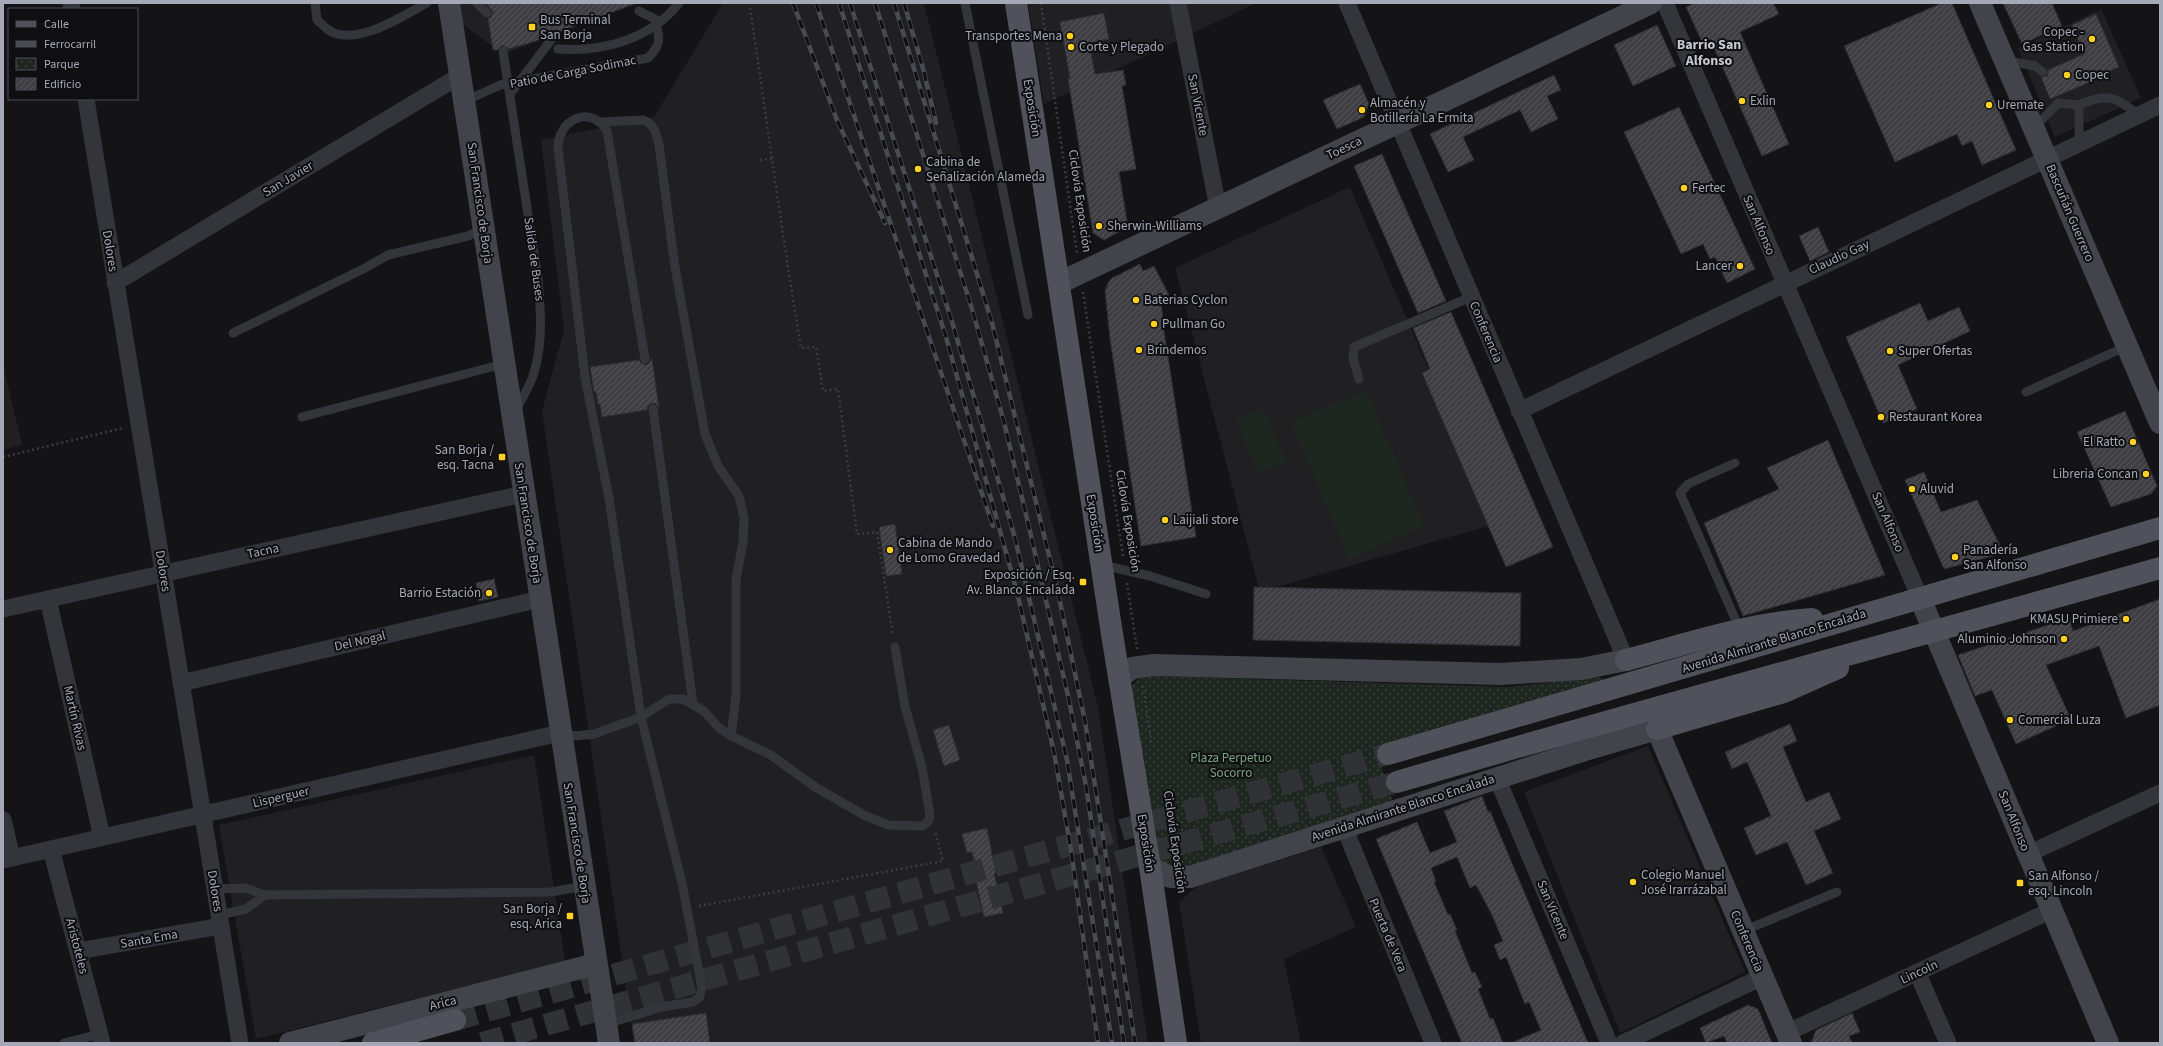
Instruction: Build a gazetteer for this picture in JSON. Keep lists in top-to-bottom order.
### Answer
{
  "streets": {
    "main road": ["Exposición", "Avenida Almirante Blanco Encalada", "Arica"],
    "street": [
      "San Vicente",
      "Toesca",
      "San Javier",
      "San Francisco de Borja",
      "Bascuñán Guerrero",
      "San Alfonso",
      "Dolores",
      "Claudio Gay",
      "Conferencia",
      "Tacna",
      "Del Nogal",
      "Martín Rivas",
      "Lisperguer",
      "Puerta de Vera",
      "Santa Ema",
      "Aristoteles",
      "Lincoln"
    ],
    "lane": ["Patio de Carga Sodimac", "Salida de Buses"],
    "path": ["Ciclovía Exposición"]
  },
  "crossings": [
    ["Patio de Carga Sodimac", "San Francisco de Borja"],
    ["San Vicente", "Toesca"],
    ["San Vicente", "Avenida Almirante Blanco Encalada"],
    ["Exposición", "Toesca"],
    ["Exposición", "Avenida Almirante Blanco Encalada"],
    ["Toesca", "Ciclovía Exposición"],
    ["Toesca", "Conferencia"],
    ["San Javier", "San Francisco de Borja"],
    ["San Javier", "Dolores"],
    ["San Francisco de Borja", "Salida de Buses"],
    ["San Francisco de Borja", "Tacna"],
    ["San Francisco de Borja", "Del Nogal"],
    ["San Francisco de Borja", "Lisperguer"],
    ["San Francisco de Borja", "Arica"],
    ["Bascuñán Guerrero", "Claudio Gay"],
    ["San Alfonso", "Claudio Gay"],
    ["San Alfonso", "Avenida Almirante Blanco Encalada"],
    ["San Alfonso", "Lincoln"],
    ["Dolores", "Tacna"],
    ["Dolores", "Del Nogal"],
    ["Dolores", "Lisperguer"],
    ["Dolores", "Santa Ema"],
    ["Claudio Gay", "Conferencia"],
    ["Conferencia", "Avenida Almirante Blanco Encalada"],
    ["Conferencia", "Lincoln"],
    ["Tacna", "Martín Rivas"],
    ["Avenida Almirante Blanco Encalada", "Puerta de Vera"],
    ["Martín Rivas", "Lisperguer"],
    ["Lisperguer", "Aristoteles"],
    ["Santa Ema", "Aristoteles"]
  ],
  "districts": ["Barrio San Alfonso"],
  "parks": ["Plaza Perpetuo Socorro"],
  "places": {
    "transit": [
      "Bus Terminal San Borja",
      "San Borja / esq. Tacna",
      "Exposición / Esq. Av. Blanco Encalada",
      "San Alfonso / esq. Lincoln",
      "San Borja / esq. Arica"
    ],
    "other": [
      "Transportes Mena",
      "Copec - Gas Station",
      "Corte y Plegado",
      "Copec",
      "Exlin",
      "Uremate",
      "Almacén y Botillería La Ermita",
      "Cabina de Señalización Alameda",
      "Fertec",
      "Sherwin-Williams",
      "Lancer",
      "Baterias Cyclon",
      "Pullman Go",
      "Brindemos",
      "Super Ofertas",
      "Restaurant Korea",
      "El Ratto",
      "Libreria Concan",
      "Aluvid",
      "Laijiali store",
      "Cabina de Mando de Lomo Gravedad",
      "Panadería San Alfonso",
      "Barrio Estación",
      "KMASU Primiere",
      "Aluminio Johnson",
      "Comercial Luza",
      "Colegio Manuel José Irarrázabal"
    ]
  },
  "legend": [
    "Calle",
    "Ferrocarril",
    "Parque",
    "Edificio"
  ]
}
